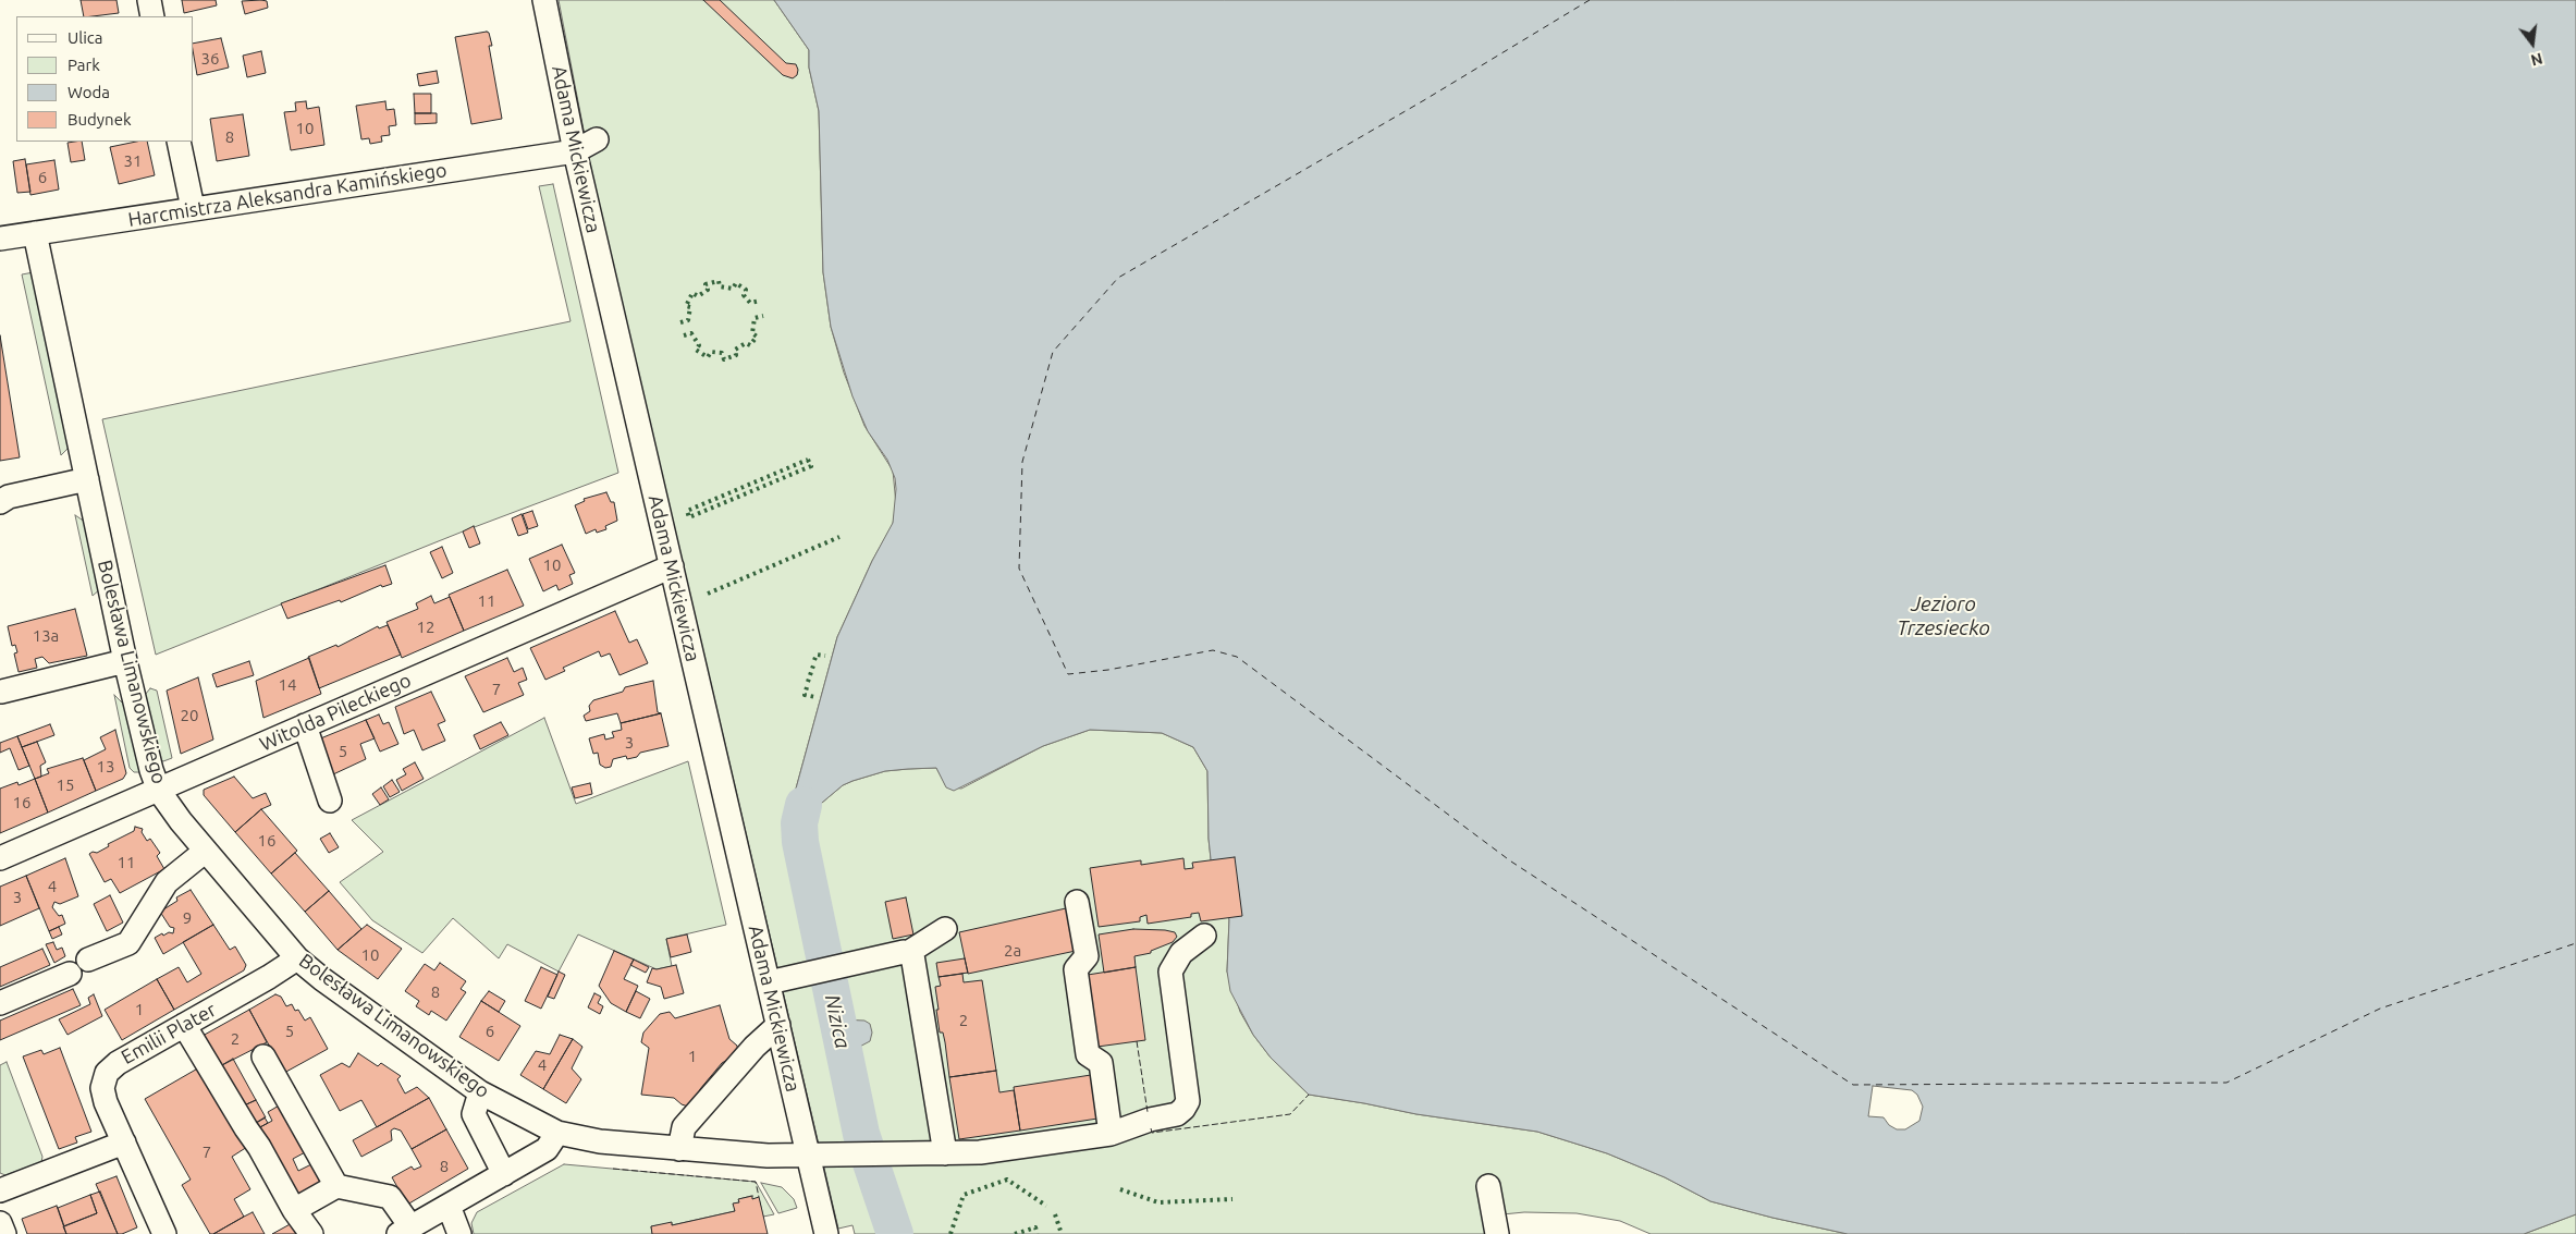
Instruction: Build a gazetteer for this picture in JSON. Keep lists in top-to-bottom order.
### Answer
{
  "streets": {
    "street": [
      "Adama Mickiewicza",
      "Harcmistrza Aleksandra Kamińskiego",
      "Bolesława Limanowskiego",
      "Witolda Pileckiego",
      "Emilii Plater"
    ]
  },
  "crossings": [
    ["Adama Mickiewicza", "Harcmistrza Aleksandra Kamińskiego"],
    ["Adama Mickiewicza", "Bolesława Limanowskiego"],
    ["Adama Mickiewicza", "Witolda Pileckiego"],
    ["Harcmistrza Aleksandra Kamińskiego", "Bolesława Limanowskiego"],
    ["Bolesława Limanowskiego", "Witolda Pileckiego"],
    ["Bolesława Limanowskiego", "Emilii Plater"]
  ],
  "water": ["Jezioro Trzesiecko", "Nizica"],
  "house_numbers": [
    "36",
    "10",
    "8",
    "31",
    "6",
    "10",
    "11",
    "12",
    "13a",
    "14",
    "7",
    "20",
    "3",
    "5",
    "13",
    "15",
    "16",
    "16",
    "11",
    "4",
    "3",
    "9",
    "2a",
    "10",
    "8",
    "1",
    "2",
    "5",
    "6",
    "2",
    "1",
    "4",
    "7",
    "8"
  ],
  "legend": [
    "Ulica",
    "Park",
    "Woda",
    "Budynek"
  ],
  "north": "bottom"
}
